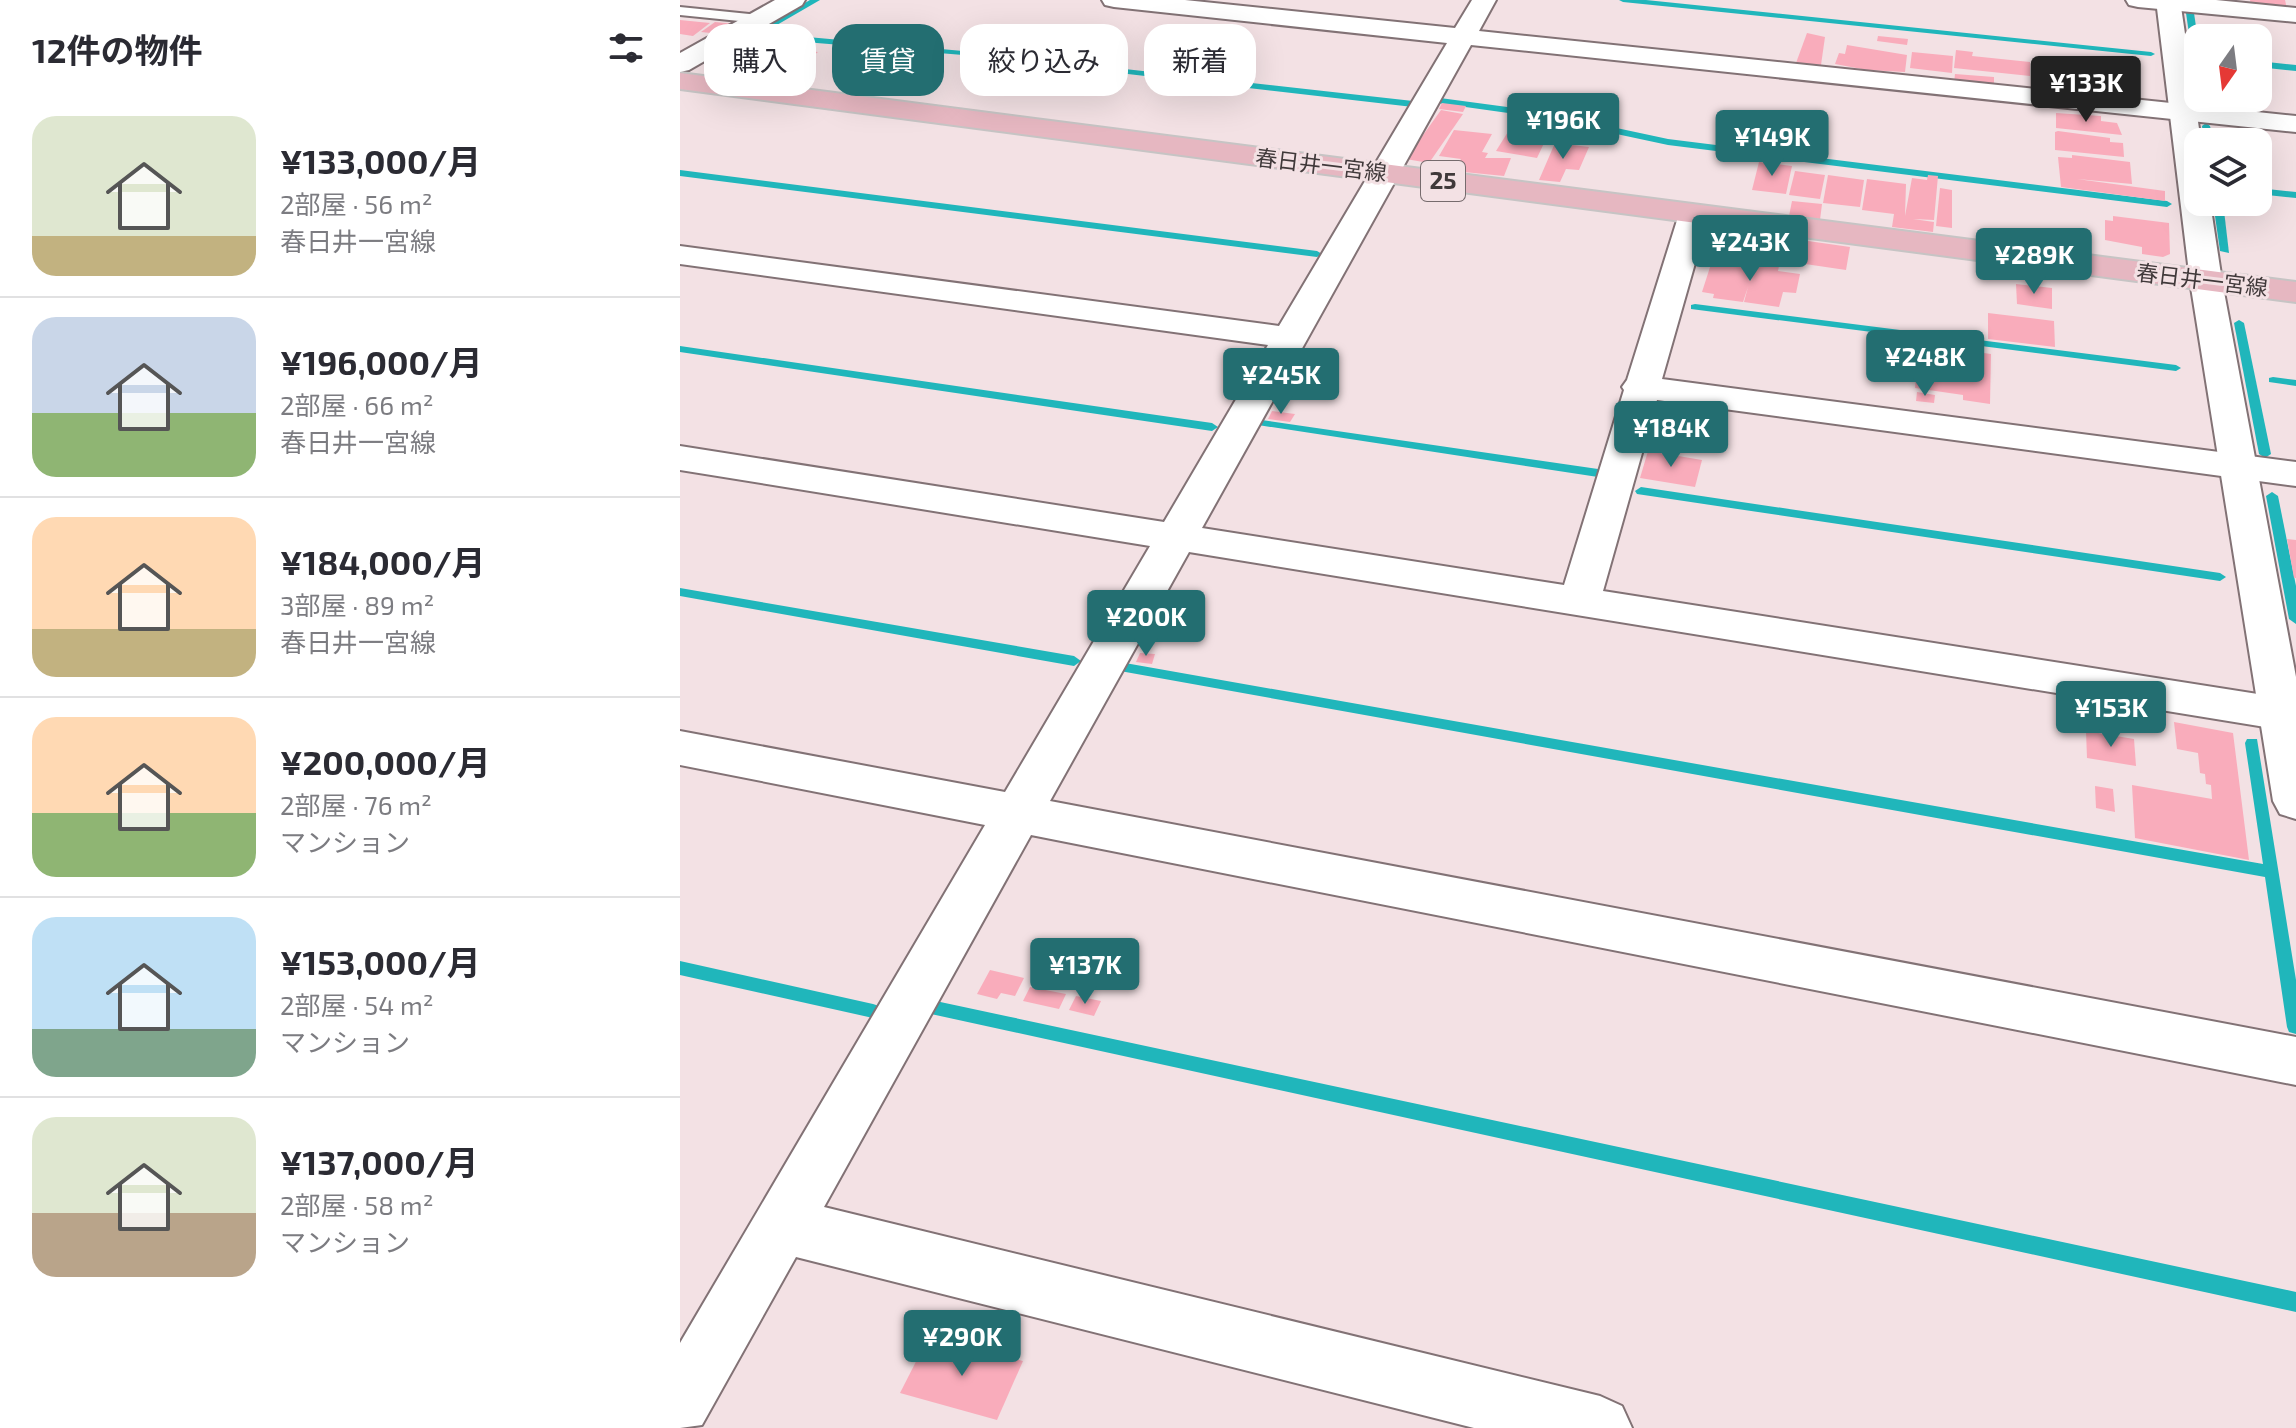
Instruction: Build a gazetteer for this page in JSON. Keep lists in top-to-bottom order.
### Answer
{
  "streets": {
    "main road": ["春日井一宮線", "25"]
  },
  "north": "bottom",
  "page": {
    "heading": "12件の物件",
    "chip": [
      "購入",
      "賃貸",
      "絞り込み",
      "新着"
    ],
    "price": [
      "¥133K",
      "¥196K",
      "¥149K",
      "¥243K",
      "¥289K",
      "¥248K",
      "¥245K",
      "¥184K",
      "¥200K",
      "¥153K",
      "¥137K",
      "¥290K"
    ],
    "list": [
      {
        "name": "¥133,000/月",
        "note": "2部屋 · 56 m² · 春日井一宮線"
      },
      {
        "name": "¥196,000/月",
        "note": "2部屋 · 66 m² · 春日井一宮線"
      },
      {
        "name": "¥184,000/月",
        "note": "3部屋 · 89 m² · 春日井一宮線"
      },
      {
        "name": "¥200,000/月",
        "note": "2部屋 · 76 m² · マンション"
      },
      {
        "name": "¥153,000/月",
        "note": "2部屋 · 54 m² · マンション"
      },
      {
        "name": "¥137,000/月",
        "note": "2部屋 · 58 m² · マンション"
      }
    ]
  }
}
